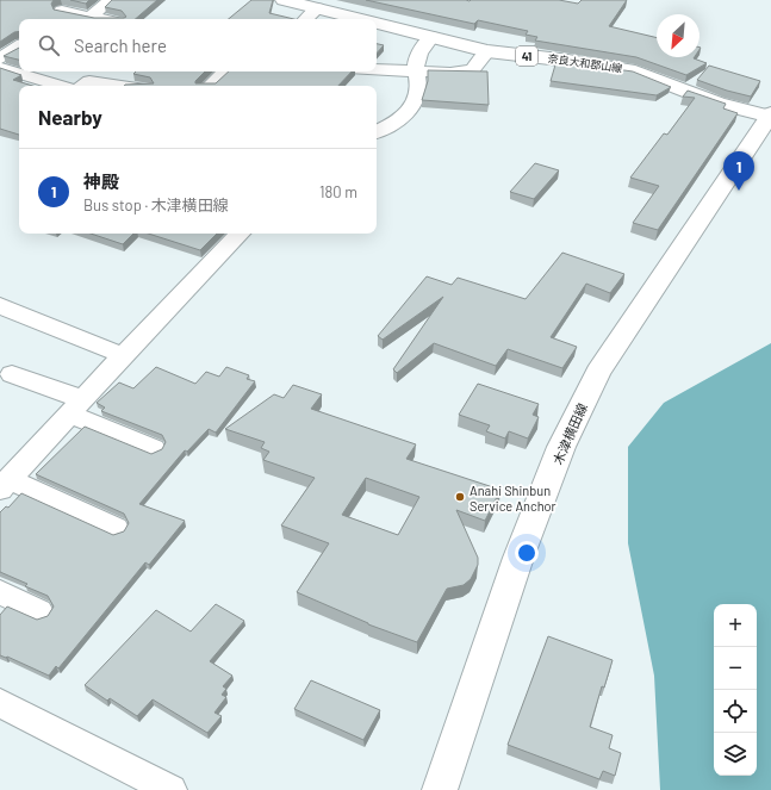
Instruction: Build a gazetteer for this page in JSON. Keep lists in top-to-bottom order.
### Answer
{
  "streets": {
    "main road": ["41", "奈良大和郡山線", "木津横田線"]
  },
  "crossings": [
    ["奈良大和郡山線", "木津横田線"]
  ],
  "places": ["Anahi Shinbun Service Anchor"],
  "north": "bottom left",
  "page": {
    "search": "Search here",
    "heading": "Nearby",
    "list": [
      {
        "mark": "1",
        "name": "神殿",
        "note": "Bus stop · 木津横田線",
        "value": "180 m"
      }
    ],
    "pins": "1",
    "map_buttons": ["+", "−"]
  }
}
